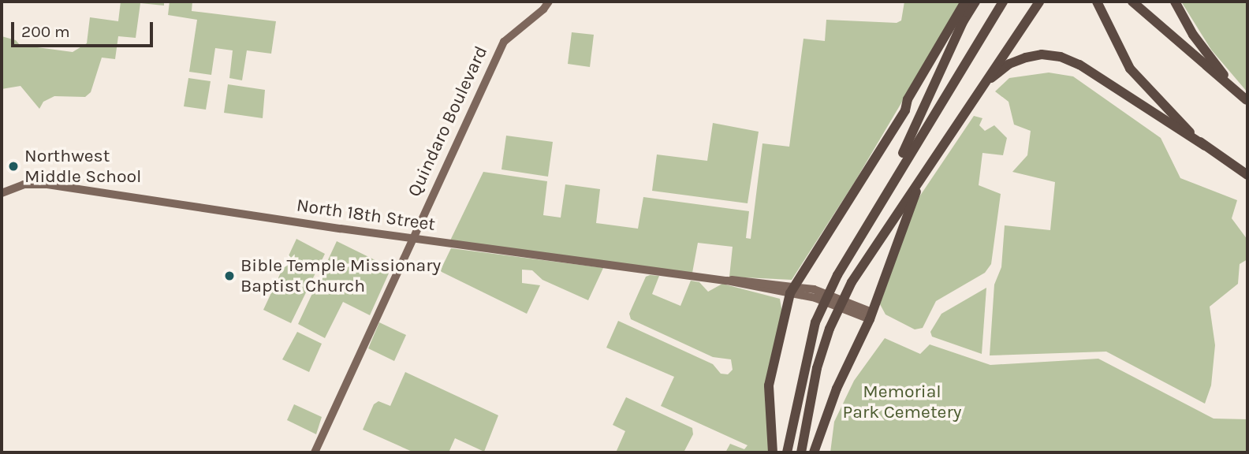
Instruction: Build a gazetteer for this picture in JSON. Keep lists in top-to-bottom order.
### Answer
{
  "streets": {
    "main road": ["Quindaro Boulevard", "North 18th Street"]
  },
  "crossings": [
    ["Quindaro Boulevard", "North 18th Street"]
  ],
  "parks": ["Memorial Park Cemetery"],
  "places": ["Northwest Middle School", "Bible Temple Missionary Baptist Church"],
  "scale_bar": "200 m"
}
